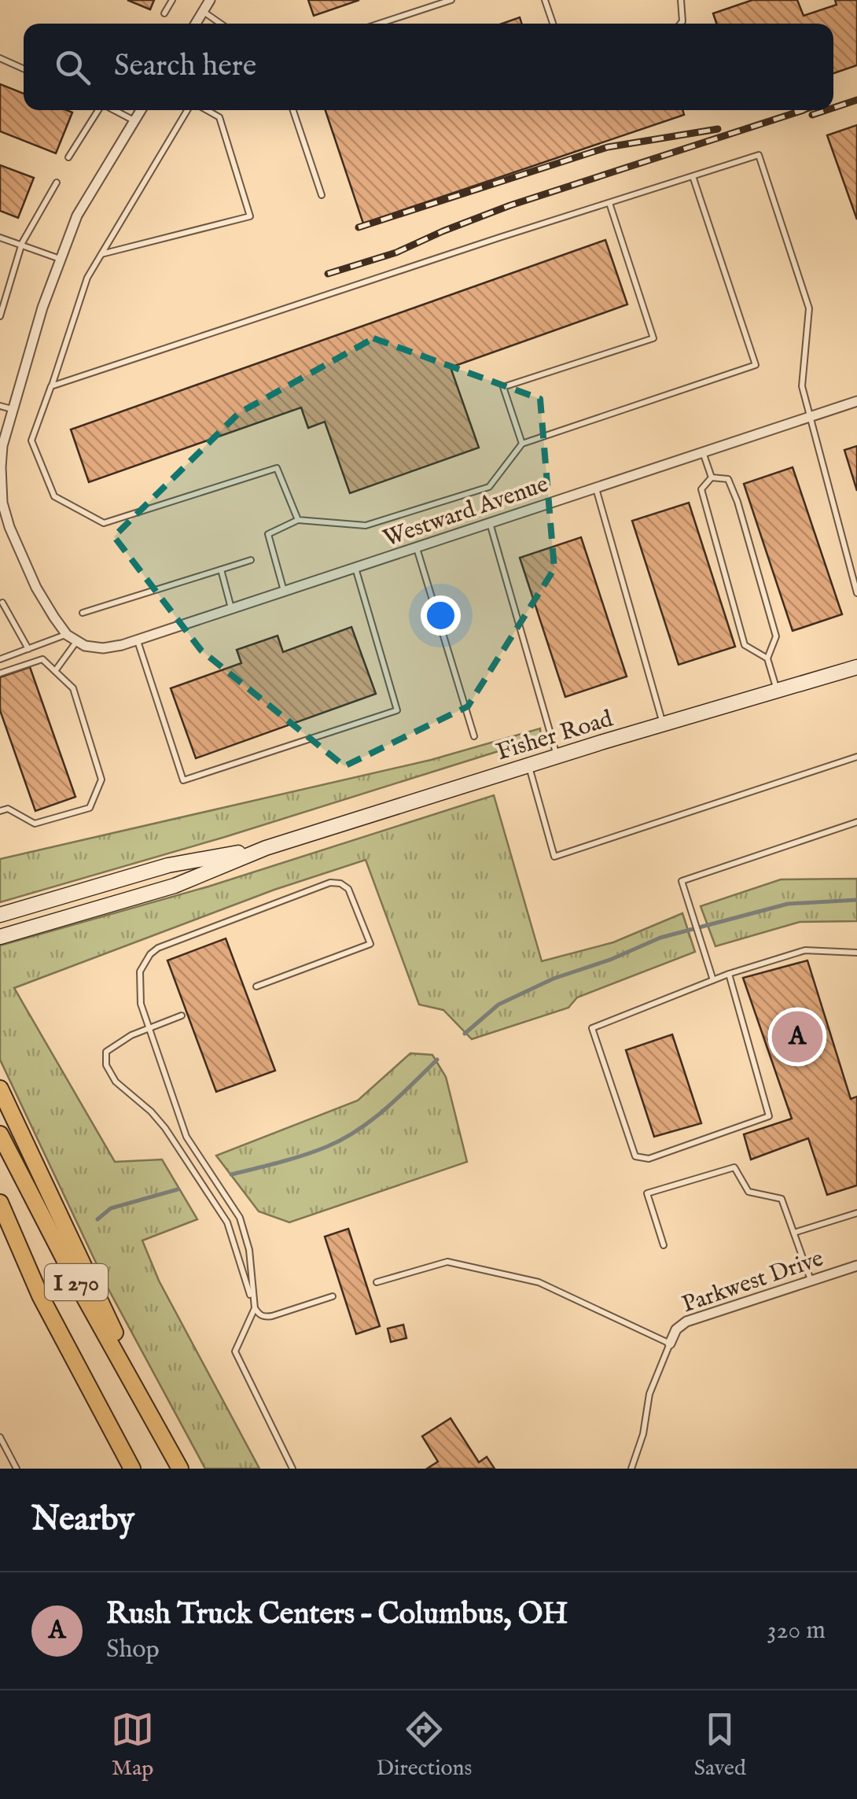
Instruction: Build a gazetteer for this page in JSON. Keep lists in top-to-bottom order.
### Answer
{
  "streets": {
    "highway": ["I 270"],
    "main road": ["Fisher Road"],
    "street": ["Westward Avenue", "Parkwest Drive"]
  },
  "page": {
    "search": "Search here",
    "pins": "A",
    "heading": "Nearby",
    "list": [
      {
        "mark": "A",
        "name": "Rush Truck Centers – Columbus, OH",
        "note": "Shop",
        "value": "320 m"
      }
    ],
    "nav": ["Map", "Directions", "Saved"]
  }
}
